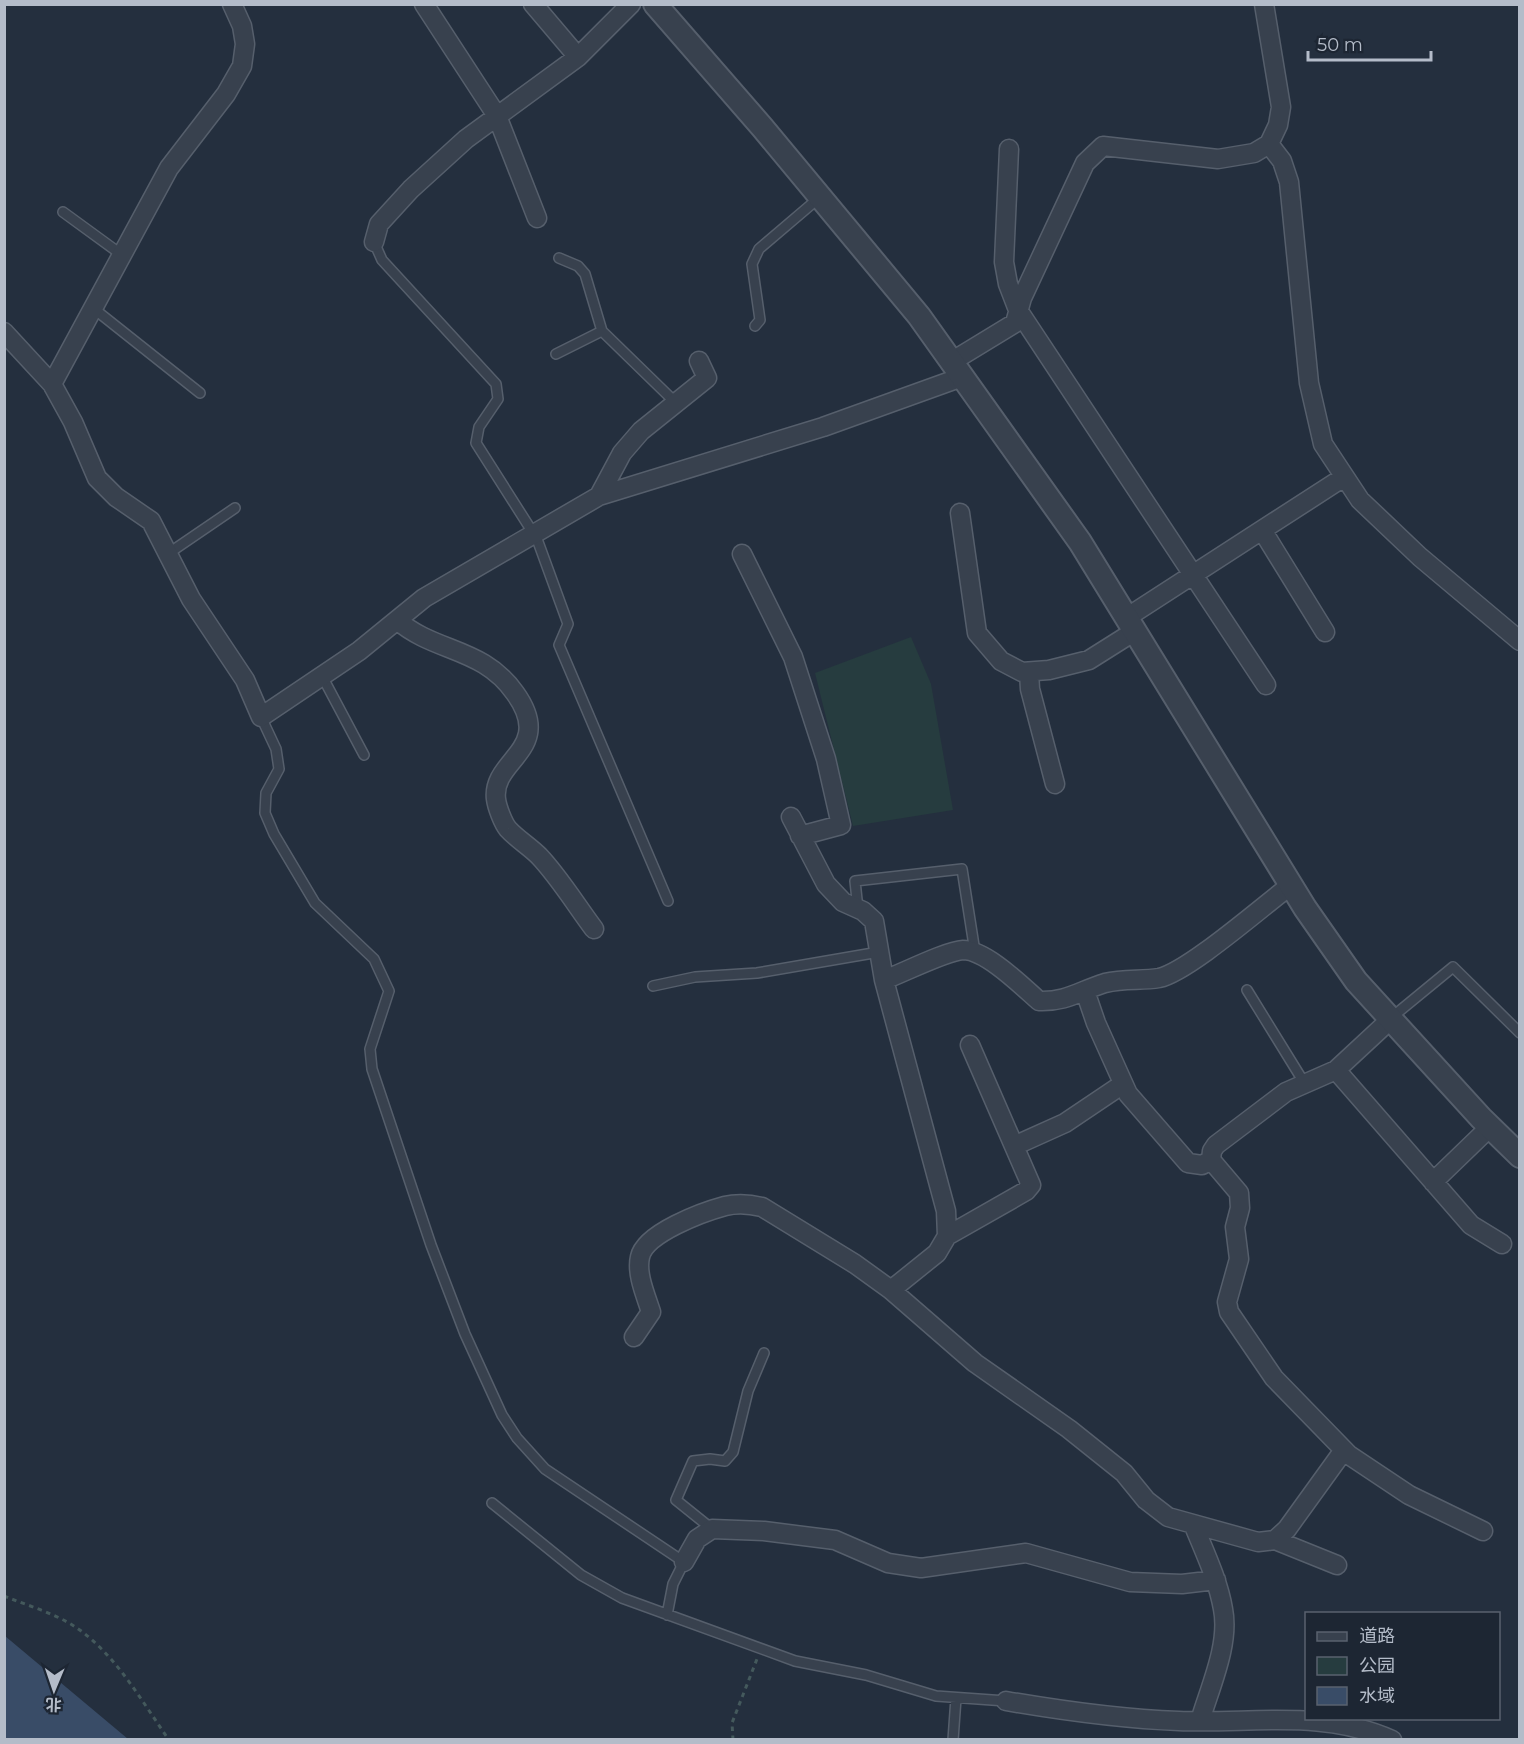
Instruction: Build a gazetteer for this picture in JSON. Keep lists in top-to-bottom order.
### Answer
{
  "legend": ["道路", "公园", "水域"],
  "scale_bar": "50 m",
  "north": "bottom"
}
